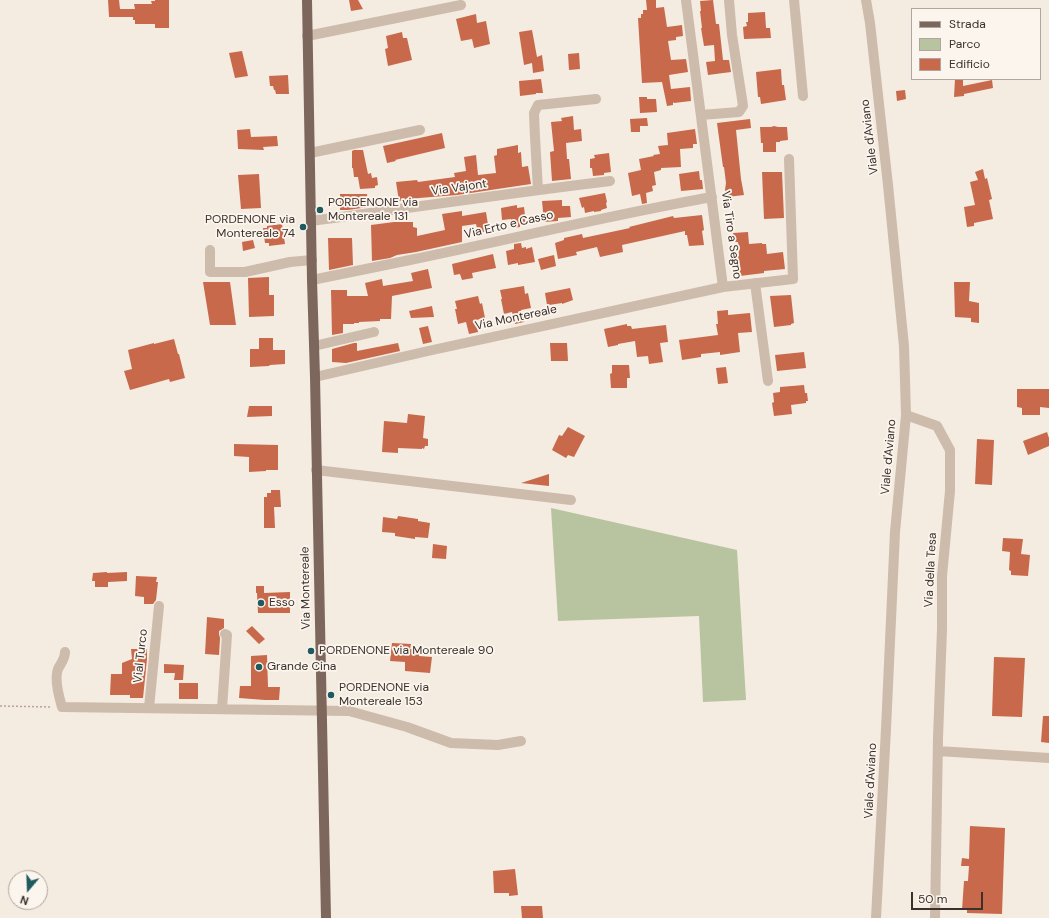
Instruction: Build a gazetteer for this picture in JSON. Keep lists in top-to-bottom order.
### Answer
{
  "streets": {
    "main road": ["Via Montereale"],
    "street": [
      "Viale d'Aviano",
      "Via Vajont",
      "Via Erto e Casso",
      "Via Tiro a Segno",
      "Via della Tesa",
      "Vial Turco"
    ]
  },
  "crossings": [
    ["Viale d'Aviano", "Via della Tesa"],
    ["Via Vajont", "Via Montereale"],
    ["Via Erto e Casso", "Via Tiro a Segno"],
    ["Via Erto e Casso", "Via Montereale"],
    ["Via Tiro a Segno", "Via Montereale"]
  ],
  "places": [
    "PORDENONE via Montereale 131",
    "PORDENONE via Montereale 74",
    "Esso",
    "PORDENONE via Montereale 90",
    "Grande Cina",
    "PORDENONE via Montereale 153"
  ],
  "legend": ["Strada", "Parco", "Edificio"],
  "scale_bar": "50 m",
  "north": "bottom"
}
